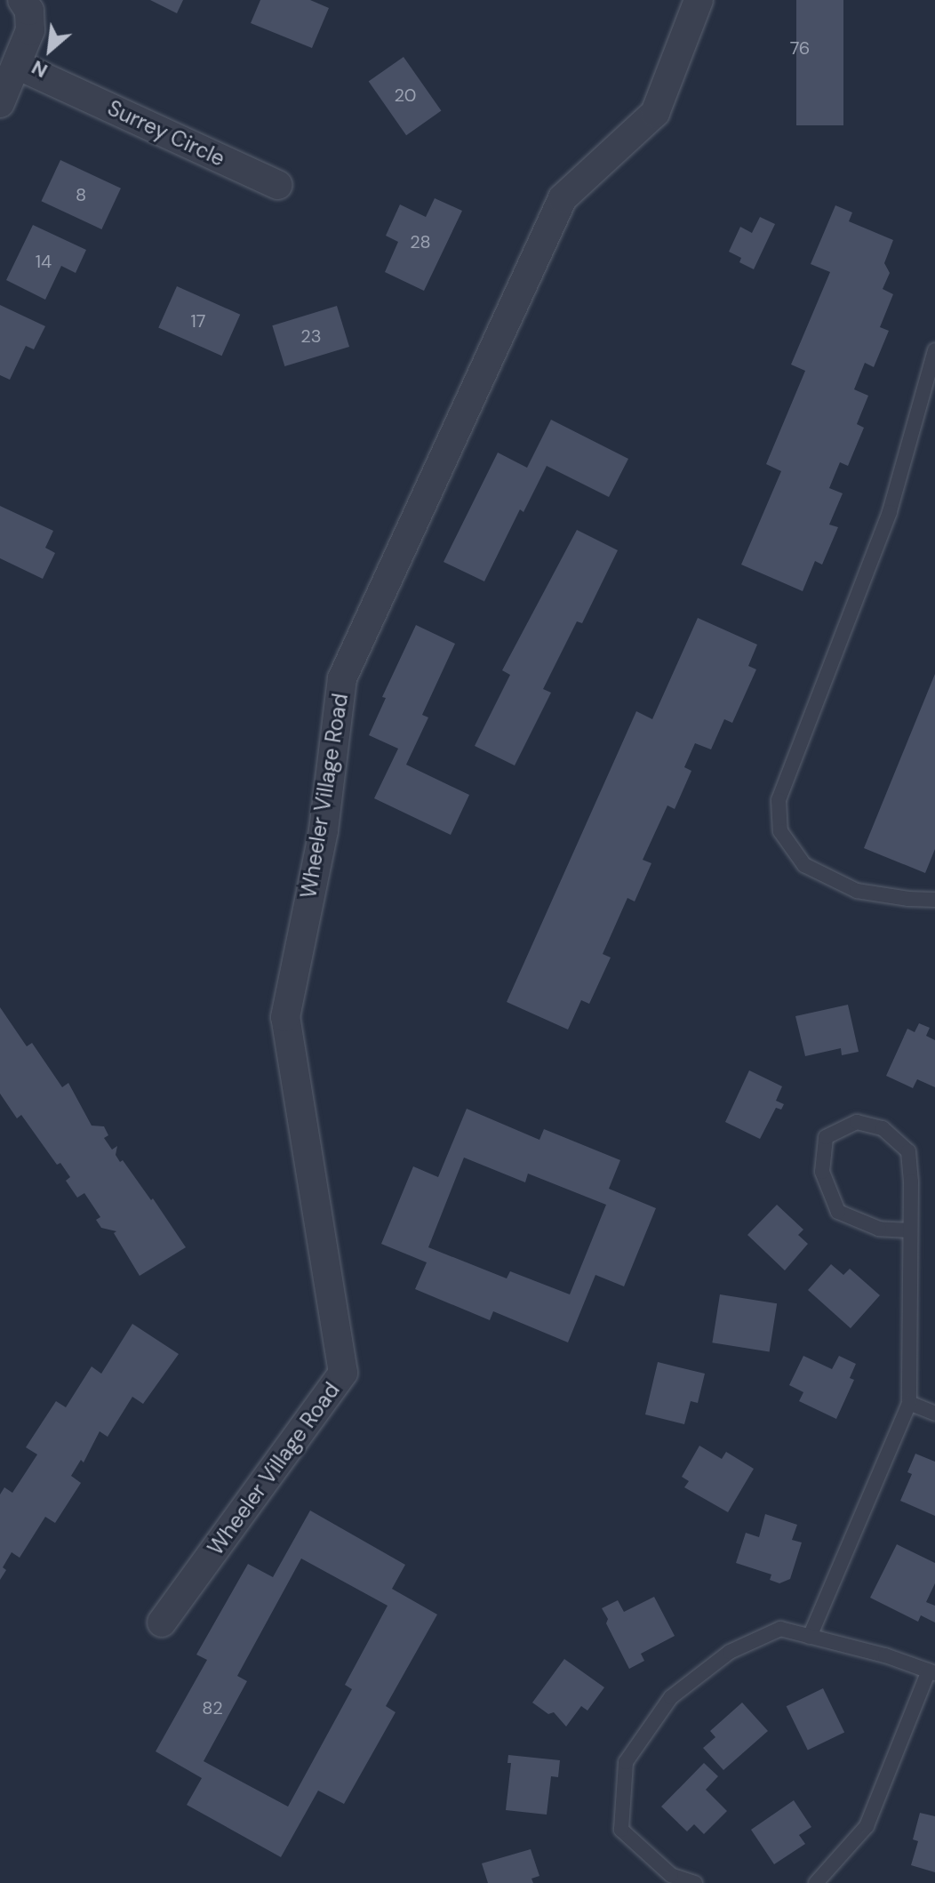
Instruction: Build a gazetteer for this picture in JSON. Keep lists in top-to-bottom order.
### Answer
{
  "streets": {
    "street": ["Surrey Circle", "Wheeler Village Road"]
  },
  "house_numbers": [
    "76",
    "20",
    "8",
    "28",
    "14",
    "17",
    "23",
    "82"
  ],
  "north": "bottom left"
}
